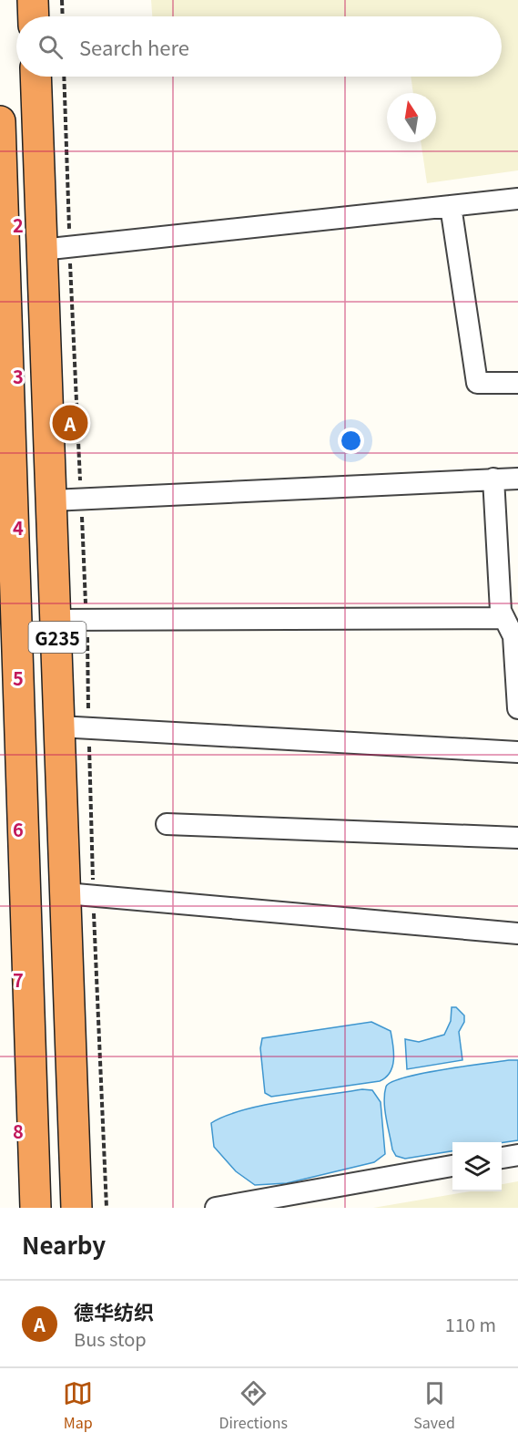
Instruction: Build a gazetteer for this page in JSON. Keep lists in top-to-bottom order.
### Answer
{
  "streets": {
    "highway": ["G235"]
  },
  "north": "top",
  "page": {
    "search": "Search here",
    "pins": "A",
    "heading": "Nearby",
    "list": [
      {
        "mark": "A",
        "name": "德华纺织",
        "note": "Bus stop",
        "value": "110 m"
      }
    ],
    "nav": ["Map", "Directions", "Saved"]
  },
  "grid": {
    "rows": [
      "2",
      "3",
      "4",
      "5",
      "6",
      "7",
      "8"
    ]
  }
}
